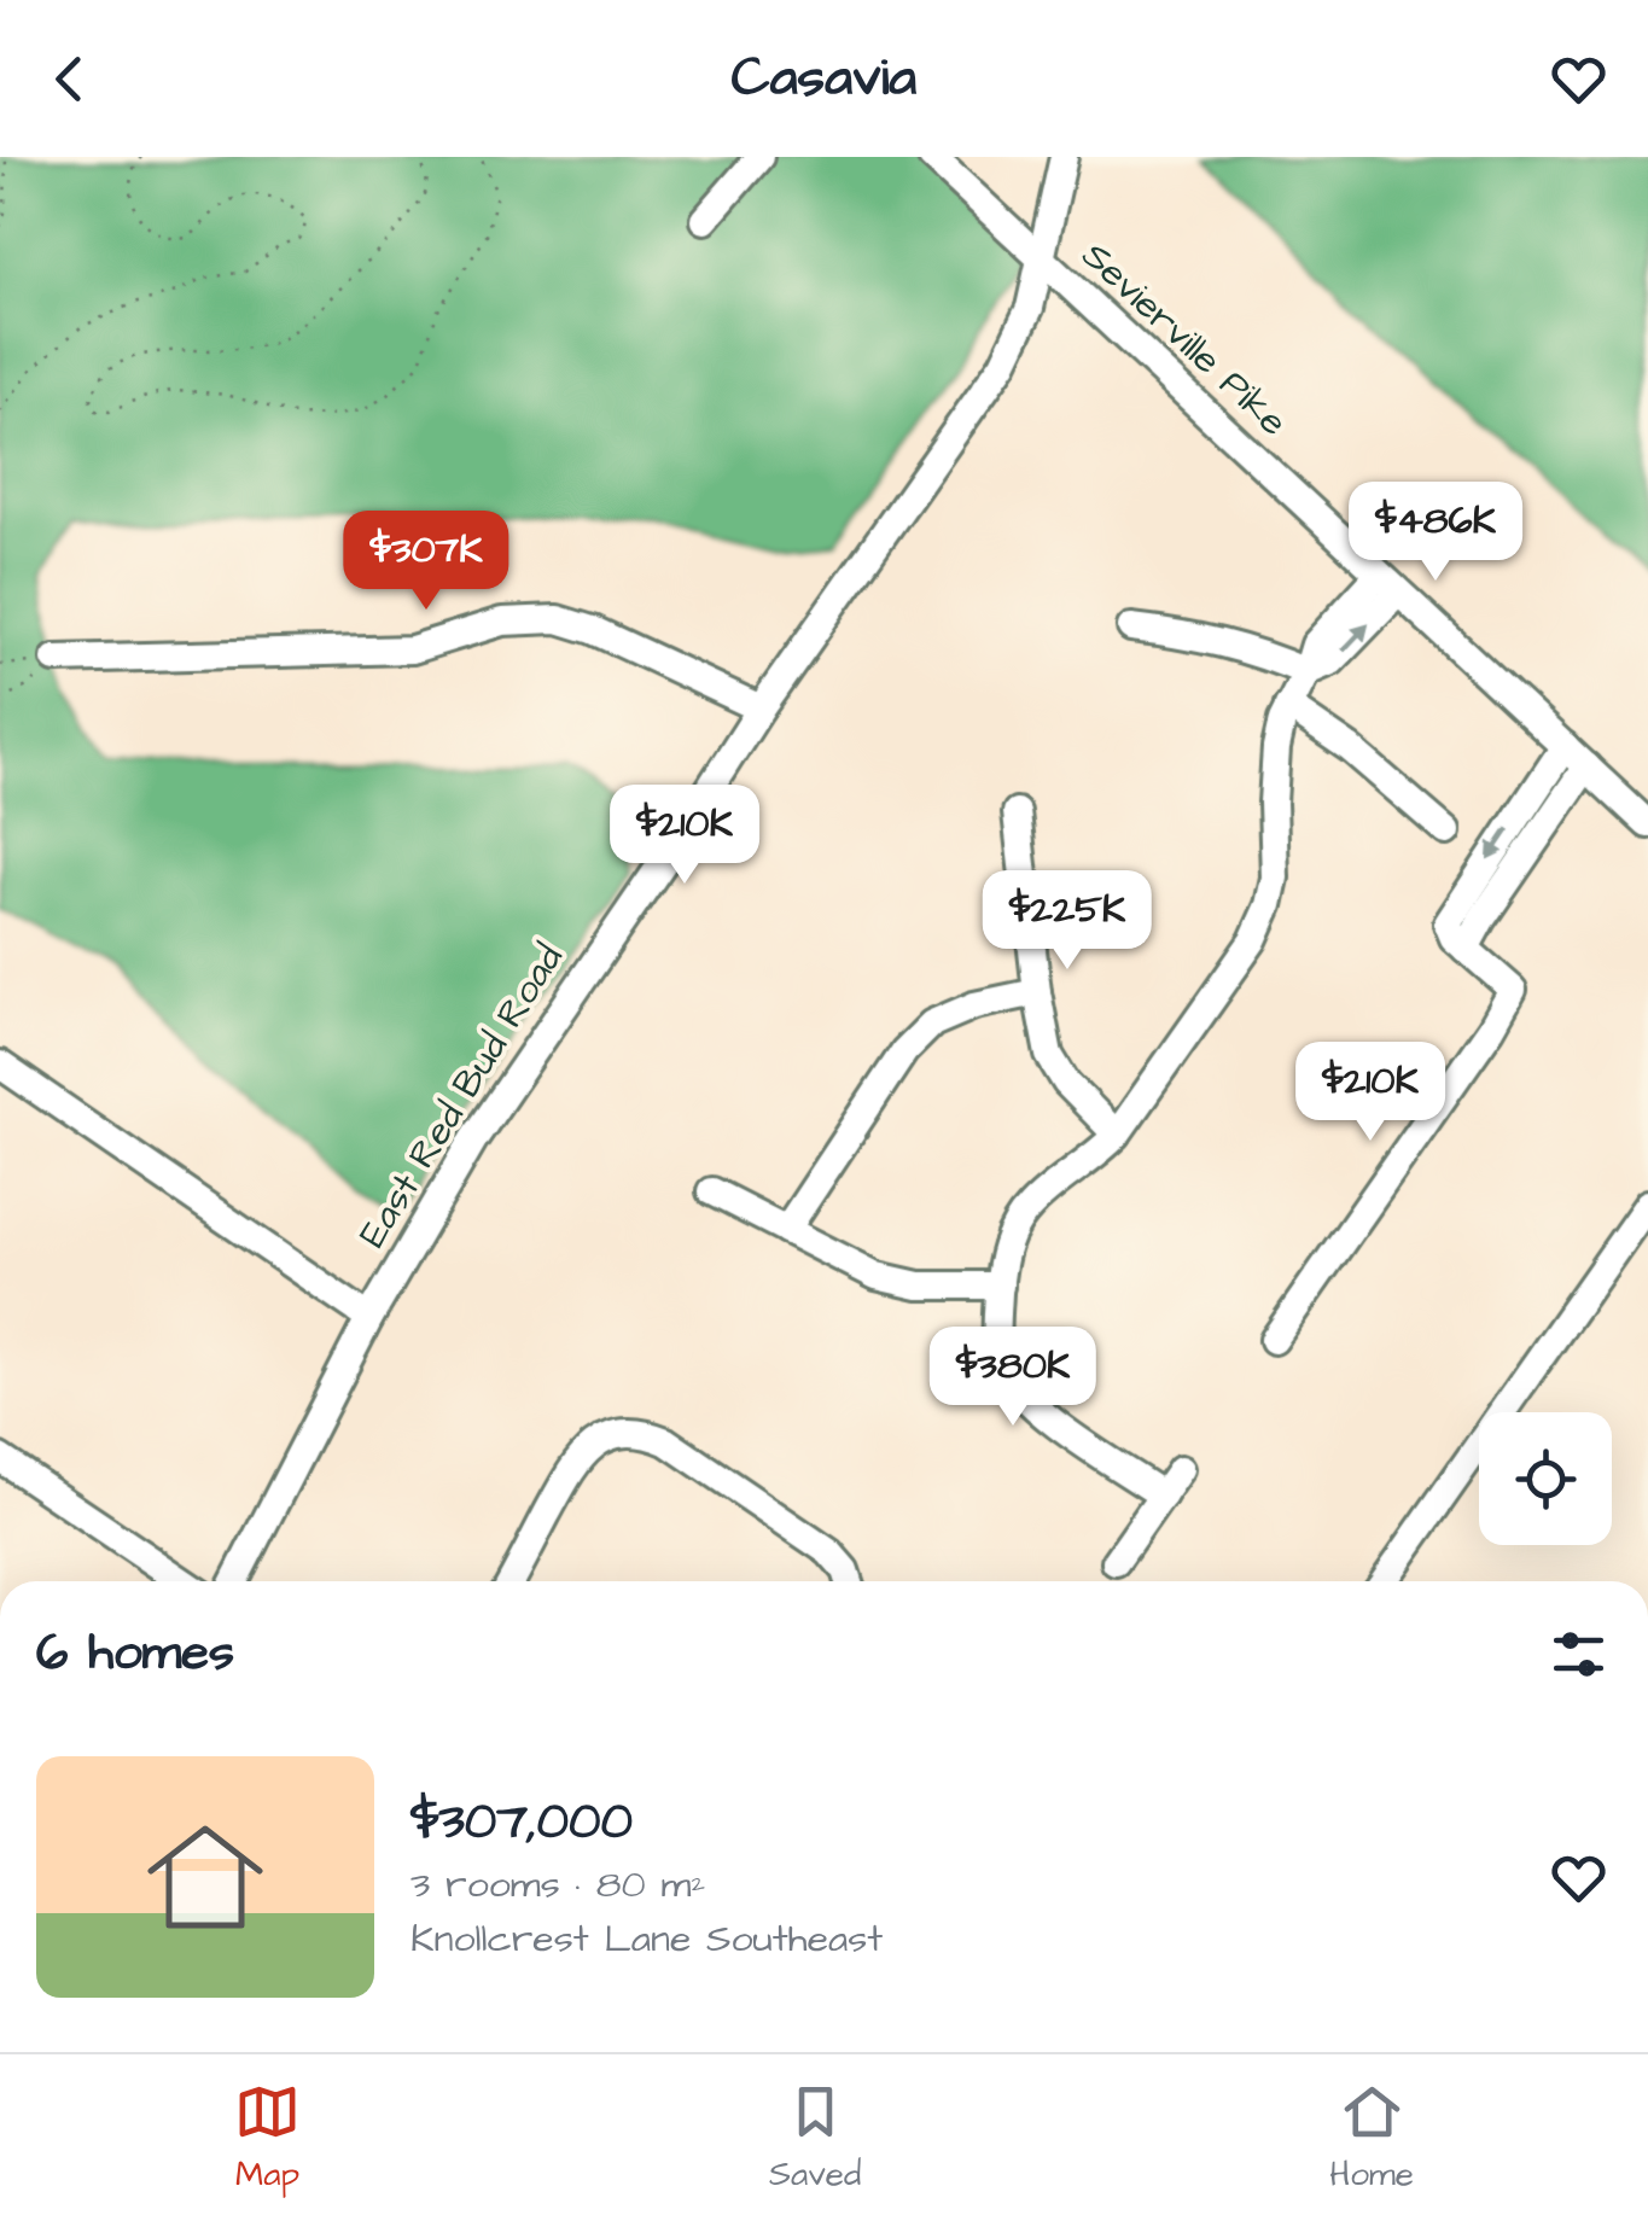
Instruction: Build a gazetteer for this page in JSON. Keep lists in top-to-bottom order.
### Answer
{
  "streets": {
    "street": ["Sevierville Pike", "East Red Bud Road"]
  },
  "crossings": [
    ["Sevierville Pike", "East Red Bud Road"]
  ],
  "page": {
    "header": "Casavia",
    "price": [
      "$486K",
      "$307K",
      "$210K",
      "$225K",
      "$210K",
      "$380K"
    ],
    "heading": "6 homes",
    "list": [
      {
        "name": "$307,000",
        "note": "3 rooms · 80 m² · Knollcrest Lane Southeast"
      }
    ],
    "tabs": ["Map", "Saved", "Home"]
  }
}
